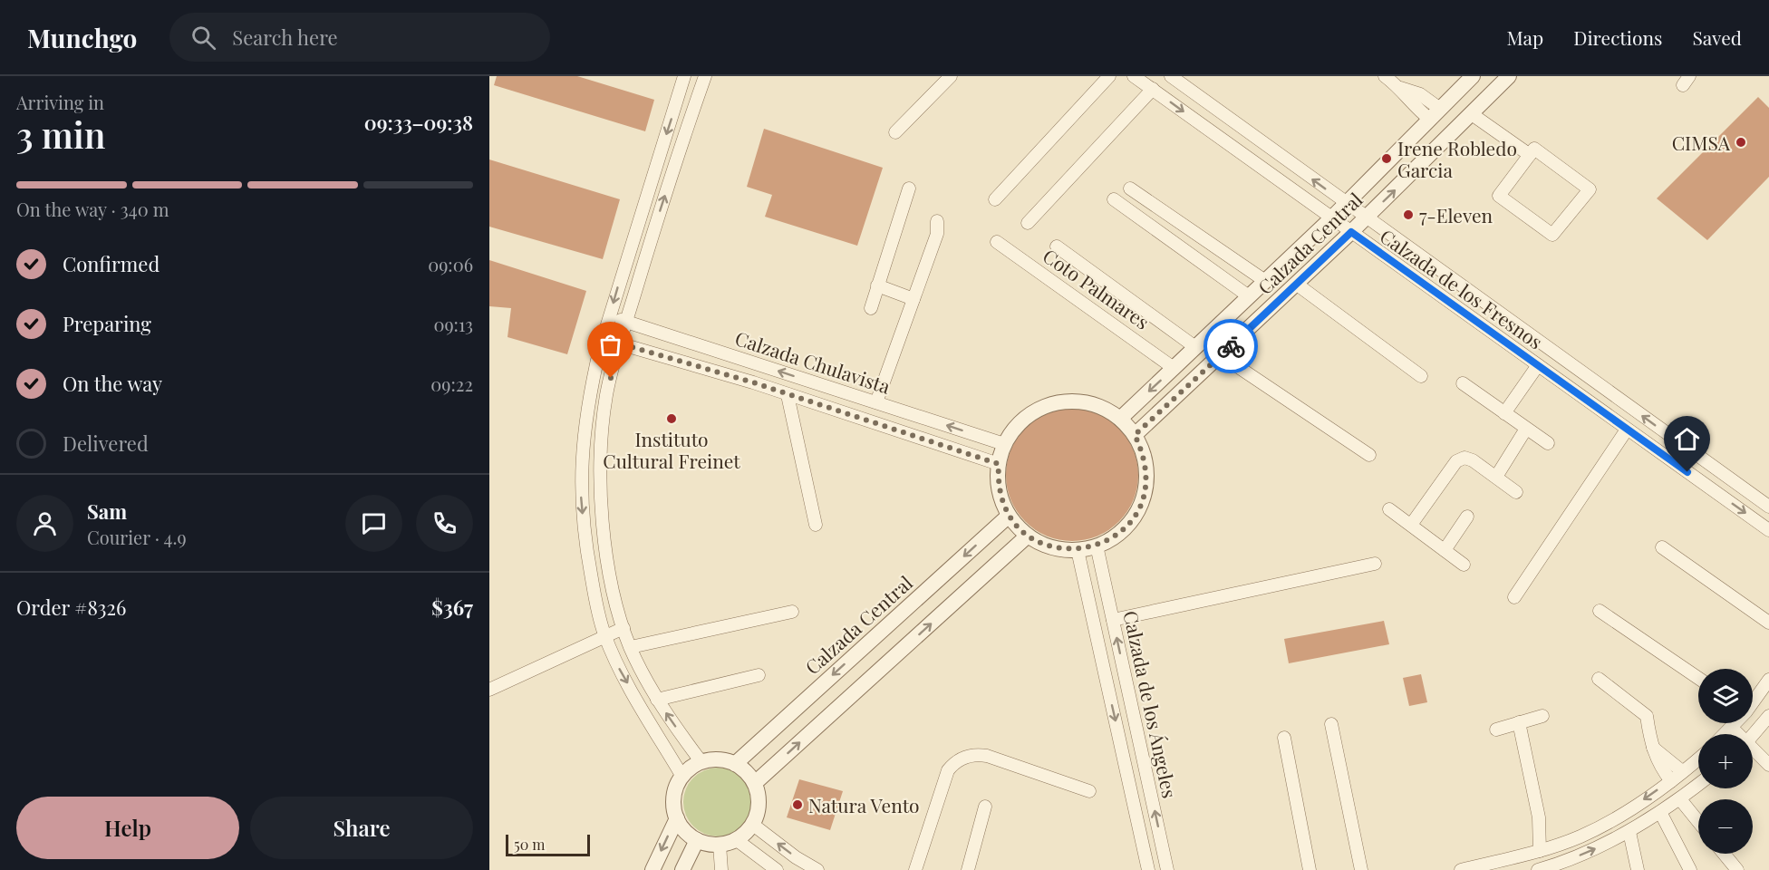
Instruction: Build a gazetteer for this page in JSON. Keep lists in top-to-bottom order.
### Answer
{
  "streets": {
    "street": [
      "Calzada Central",
      "Coto Palmares",
      "Calzada de los Fresnos",
      "Calzada Chulavista",
      "Calzada de los Ángeles"
    ]
  },
  "crossings": [
    ["Calzada Central", "Coto Palmares"],
    ["Calzada Central", "Calzada de los Fresnos"],
    ["Calzada Central", "Calzada Chulavista"],
    ["Calzada Central", "Calzada de los Ángeles"],
    ["Calzada Chulavista", "Calzada de los Ángeles"]
  ],
  "places": [
    "CIMSA",
    "Irene Robledo Garcia",
    "7-Eleven",
    "Instituto Cultural Freinet",
    "Natura Vento"
  ],
  "scale_bar": "50 m",
  "page": {
    "header": "Munchgo",
    "search": "Search here",
    "nav": ["Map", "Directions", "Saved"],
    "heading": ["3 min", "Arriving in", "09:33–09:38"],
    "panel": [
      "Sam",
      "Courier · 4.9",
      "Order #8326",
      "$367"
    ],
    "bar": "On the way · 340 m",
    "list": [
      ["Confirmed", "09:06"],
      ["Preparing", "09:13"],
      ["On the way", "09:22"],
      "Delivered"
    ],
    "map_buttons": ["+", "−"],
    "buttons": ["Help", "Share"],
    "scale": "50 m"
  }
}
